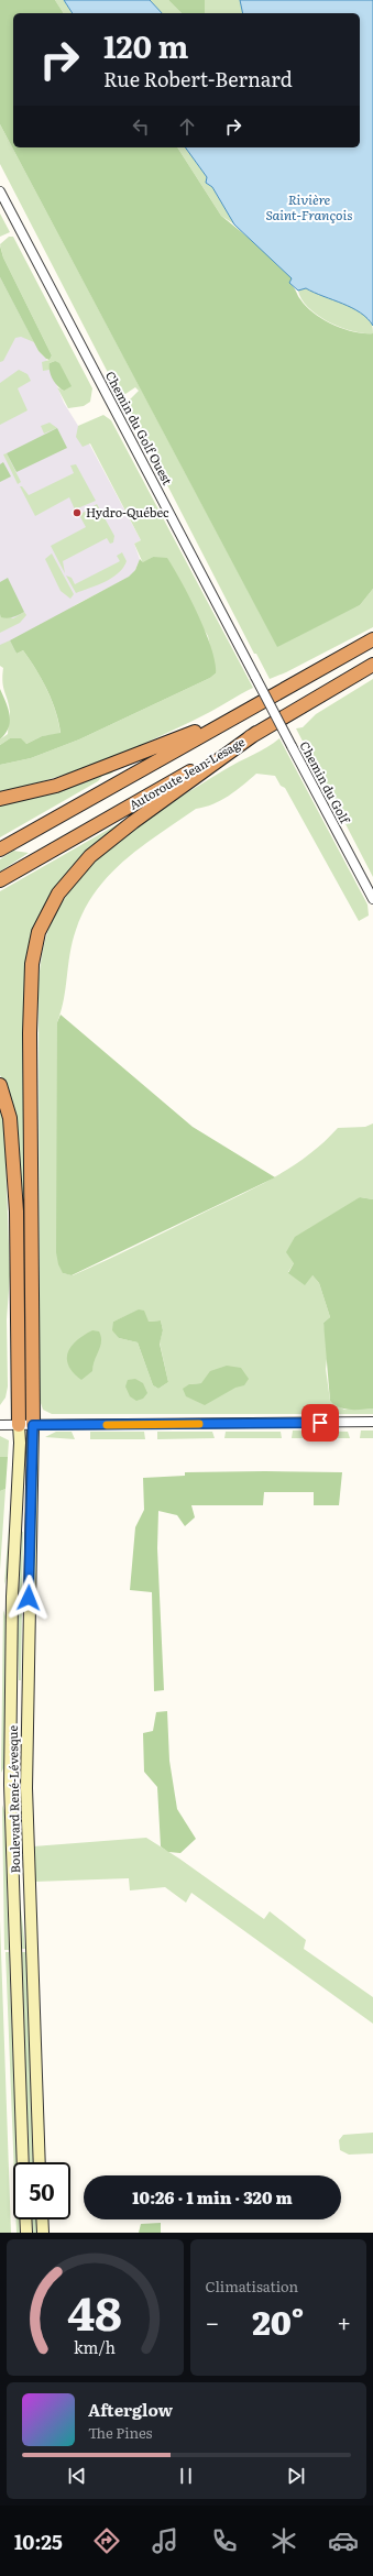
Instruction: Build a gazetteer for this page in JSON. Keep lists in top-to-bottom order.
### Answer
{
  "streets": {
    "highway": ["Autoroute Jean-Lesage"],
    "main road": ["Boulevard René-Lévesque"],
    "street": ["Chemin du Golf Ouest", "Chemin du Golf"]
  },
  "crossings": [
    ["Chemin du Golf Ouest", "Chemin du Golf"]
  ],
  "water": ["Rivière Saint-François"],
  "places": ["Hydro-Québec"],
  "page": {
    "turn": ["120 m", "Rue Robert-Bernard"],
    "limit": "50",
    "trip": "10:26 · 1 min · 320 m",
    "tile": "Climatisation",
    "heat": ["−", "20°", "+"],
    "song": ["Afterglow", "The Pines"],
    "tabs": "10:25",
    "gauge": ["48", "km/h"]
  }
}
